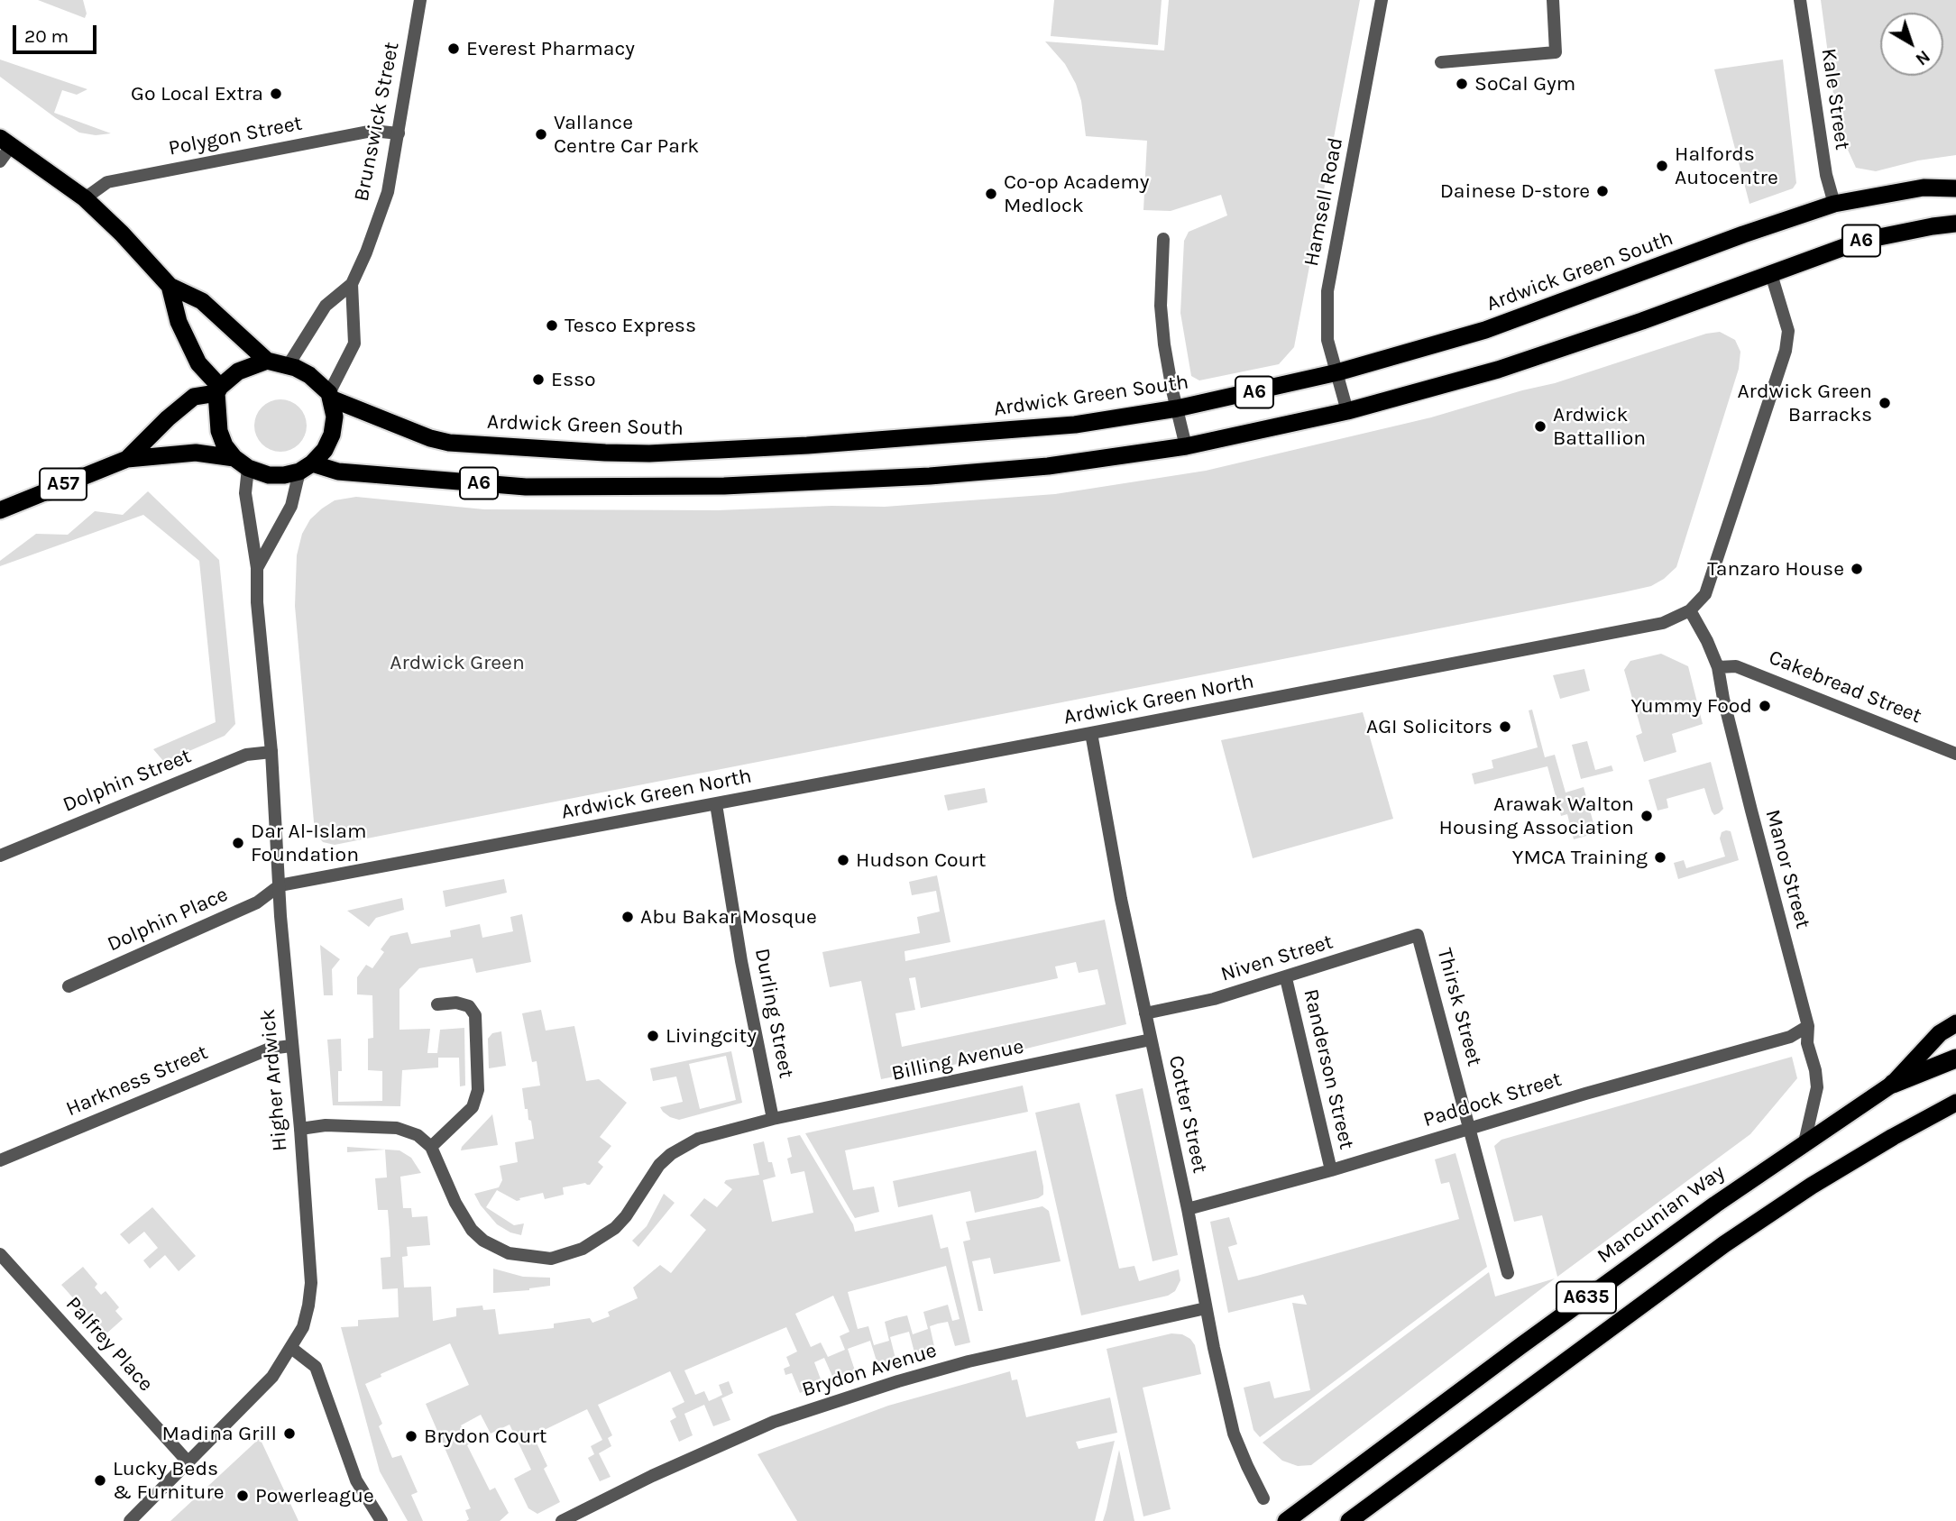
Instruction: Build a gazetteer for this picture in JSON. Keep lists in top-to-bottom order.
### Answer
{
  "streets": {
    "highway": [
      "A6",
      "Ardwick Green South",
      "A57",
      "Mancunian Way",
      "A635"
    ],
    "street": [
      "Kale Street",
      "Brunswick Street",
      "Polygon Street",
      "Hamsell Road",
      "Cakebread Street",
      "Ardwick Green North",
      "Dolphin Street",
      "Manor Street",
      "Dolphin Place",
      "Niven Street",
      "Thirsk Street",
      "Durling Street",
      "Billing Avenue",
      "Randerson Street",
      "Higher Ardwick",
      "Harkness Street",
      "Paddock Street",
      "Cotter Street",
      "Palfrey Place",
      "Brydon Avenue"
    ]
  },
  "crossings": [
    ["Kale Street", "A6"],
    ["Kale Street", "Ardwick Green South"],
    ["Brunswick Street", "Polygon Street"],
    ["Brunswick Street", "A6"],
    ["Brunswick Street", "Ardwick Green South"],
    ["Brunswick Street", "A57"],
    ["Brunswick Street", "Higher Ardwick"],
    ["Polygon Street", "A6"],
    ["Hamsell Road", "A6"],
    ["Hamsell Road", "Ardwick Green South"],
    ["A6", "Ardwick Green South"],
    ["A6", "A57"],
    ["A6", "Ardwick Green North"],
    ["A6", "Higher Ardwick"],
    ["Ardwick Green South", "A57"],
    ["Ardwick Green South", "Higher Ardwick"],
    ["A57", "Higher Ardwick"],
    ["Cakebread Street", "Manor Street"],
    ["Ardwick Green North", "Manor Street"],
    ["Ardwick Green North", "Dolphin Place"],
    ["Ardwick Green North", "Durling Street"],
    ["Ardwick Green North", "Higher Ardwick"],
    ["Ardwick Green North", "Cotter Street"],
    ["Dolphin Street", "Higher Ardwick"],
    ["Manor Street", "Paddock Street"],
    ["Manor Street", "Mancunian Way"],
    ["Dolphin Place", "Higher Ardwick"],
    ["Niven Street", "Thirsk Street"],
    ["Niven Street", "Randerson Street"],
    ["Niven Street", "Cotter Street"],
    ["Thirsk Street", "Paddock Street"],
    ["Durling Street", "Billing Avenue"],
    ["Billing Avenue", "Cotter Street"],
    ["Randerson Street", "Paddock Street"],
    ["Higher Ardwick", "Harkness Street"],
    ["Higher Ardwick", "Palfrey Place"],
    ["Paddock Street", "Cotter Street"],
    ["Cotter Street", "Brydon Avenue"],
    ["Mancunian Way", "A635"]
  ],
  "parks": ["Ardwick Green"],
  "places": [
    "Everest Pharmacy",
    "SoCal Gym",
    "Go Local Extra",
    "Vallance Centre Car Park",
    "Halfords Autocentre",
    "Dainese D-store",
    "Co-op Academy Medlock",
    "Tesco Express",
    "Esso",
    "Ardwick Green Barracks",
    "Ardwick Battallion",
    "Tanzaro House",
    "Yummy Food",
    "AGI Solicitors",
    "Arawak Walton Housing Association",
    "Dar Al-Islam Foundation",
    "YMCA Training",
    "Hudson Court",
    "Abu Bakar Mosque",
    "Livingcity",
    "Madina Grill",
    "Brydon Court",
    "Lucky Beds & Furniture",
    "Powerleague"
  ],
  "scale_bar": "20 m",
  "north": "bottom right"
}
